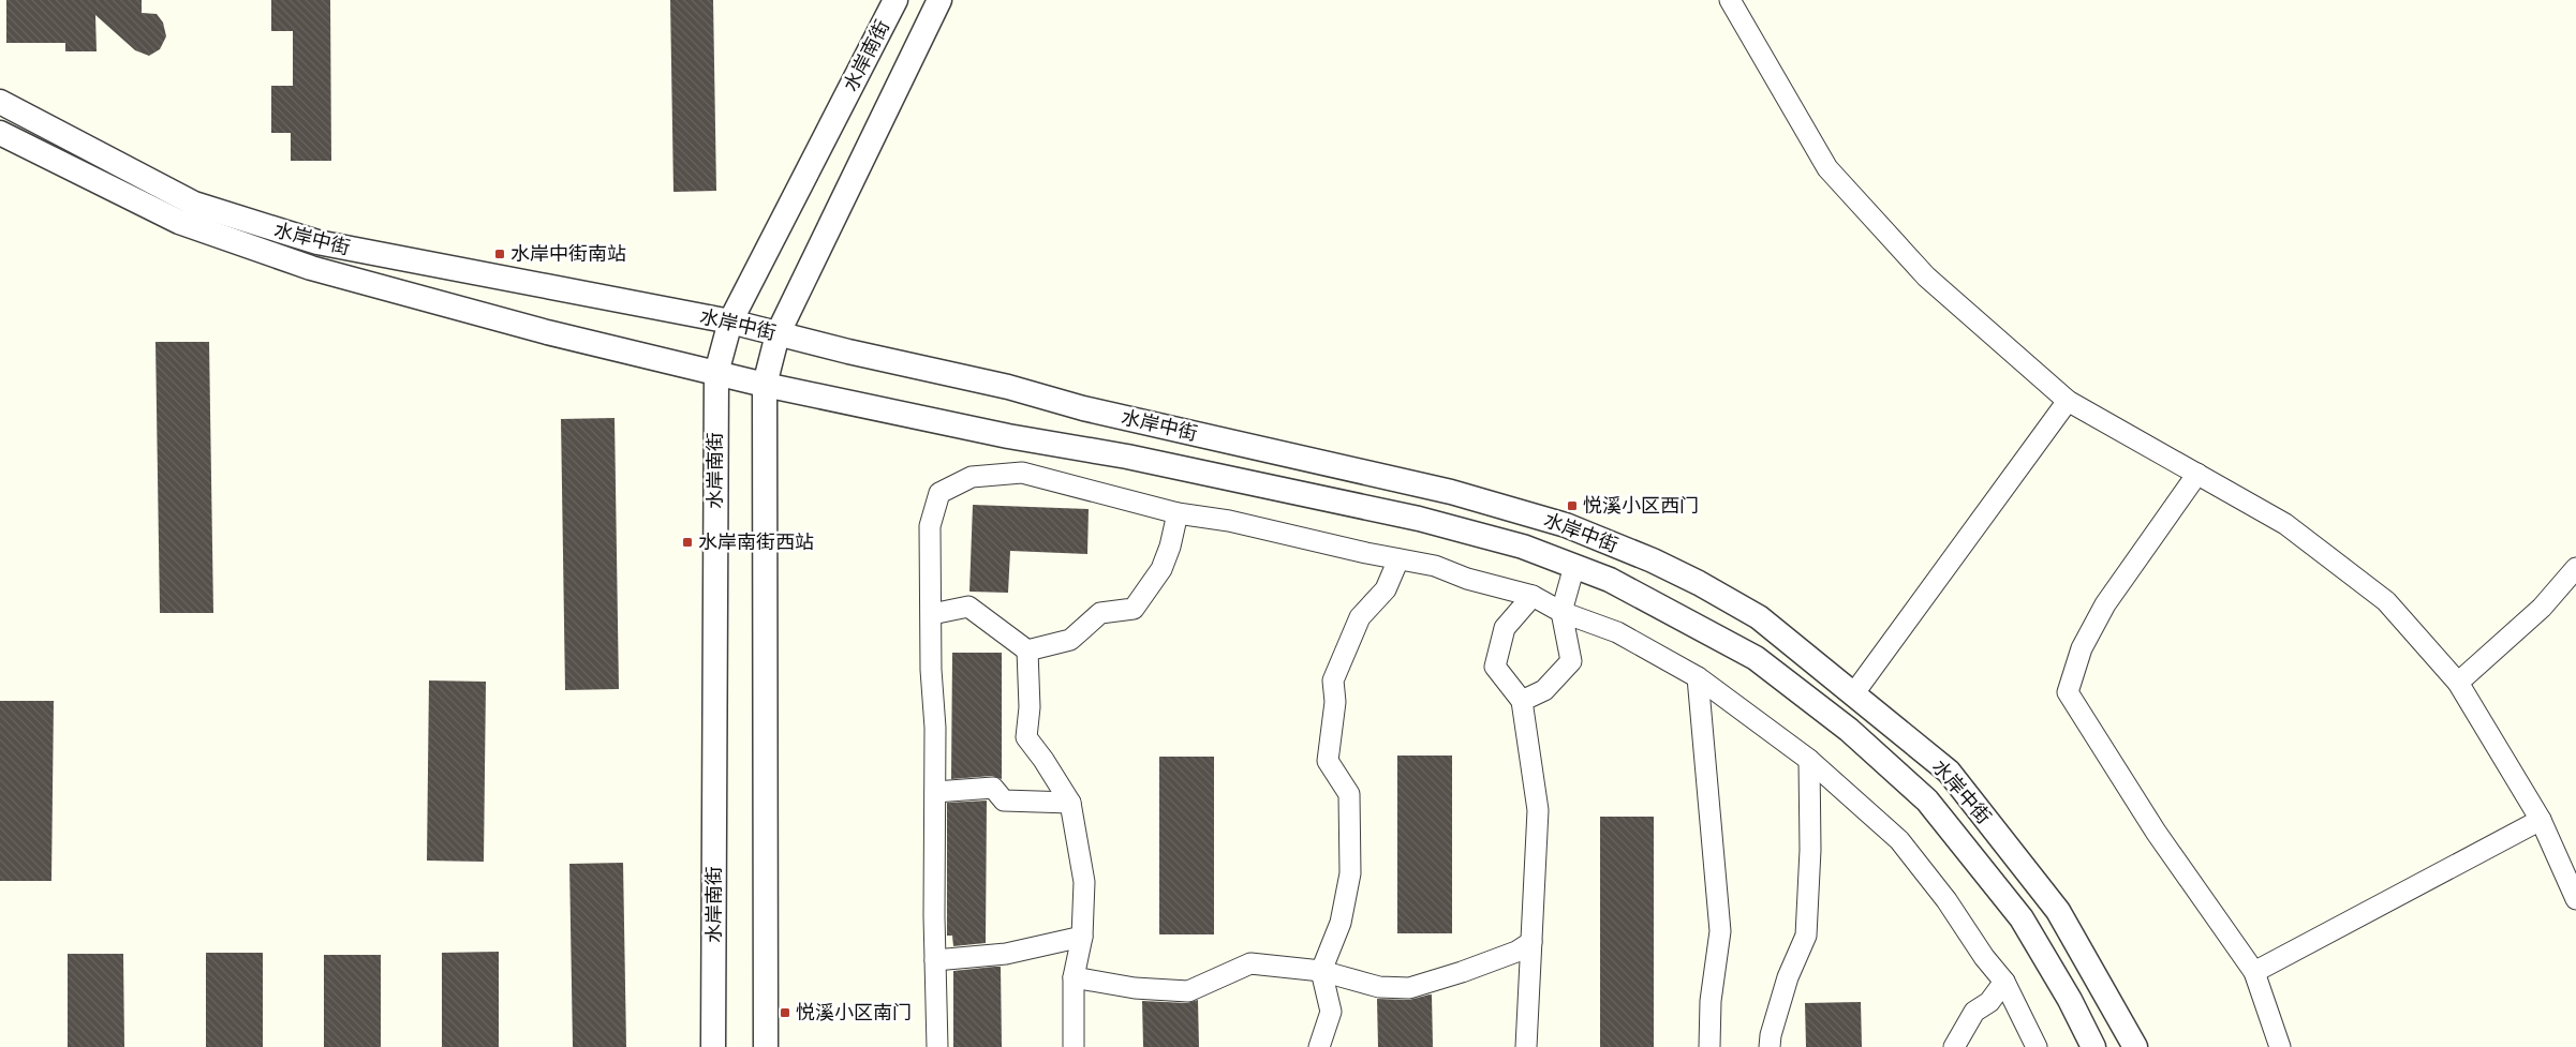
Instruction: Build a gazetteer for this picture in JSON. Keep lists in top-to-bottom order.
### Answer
{
  "streets": {
    "street": ["水岸南街", "水岸中街"]
  },
  "crossings": [
    ["水岸南街", "水岸中街"]
  ],
  "places": {
    "transit": [
      "水岸中街南站",
      "悦溪小区西门",
      "水岸南街西站",
      "悦溪小区南门"
    ]
  }
}
